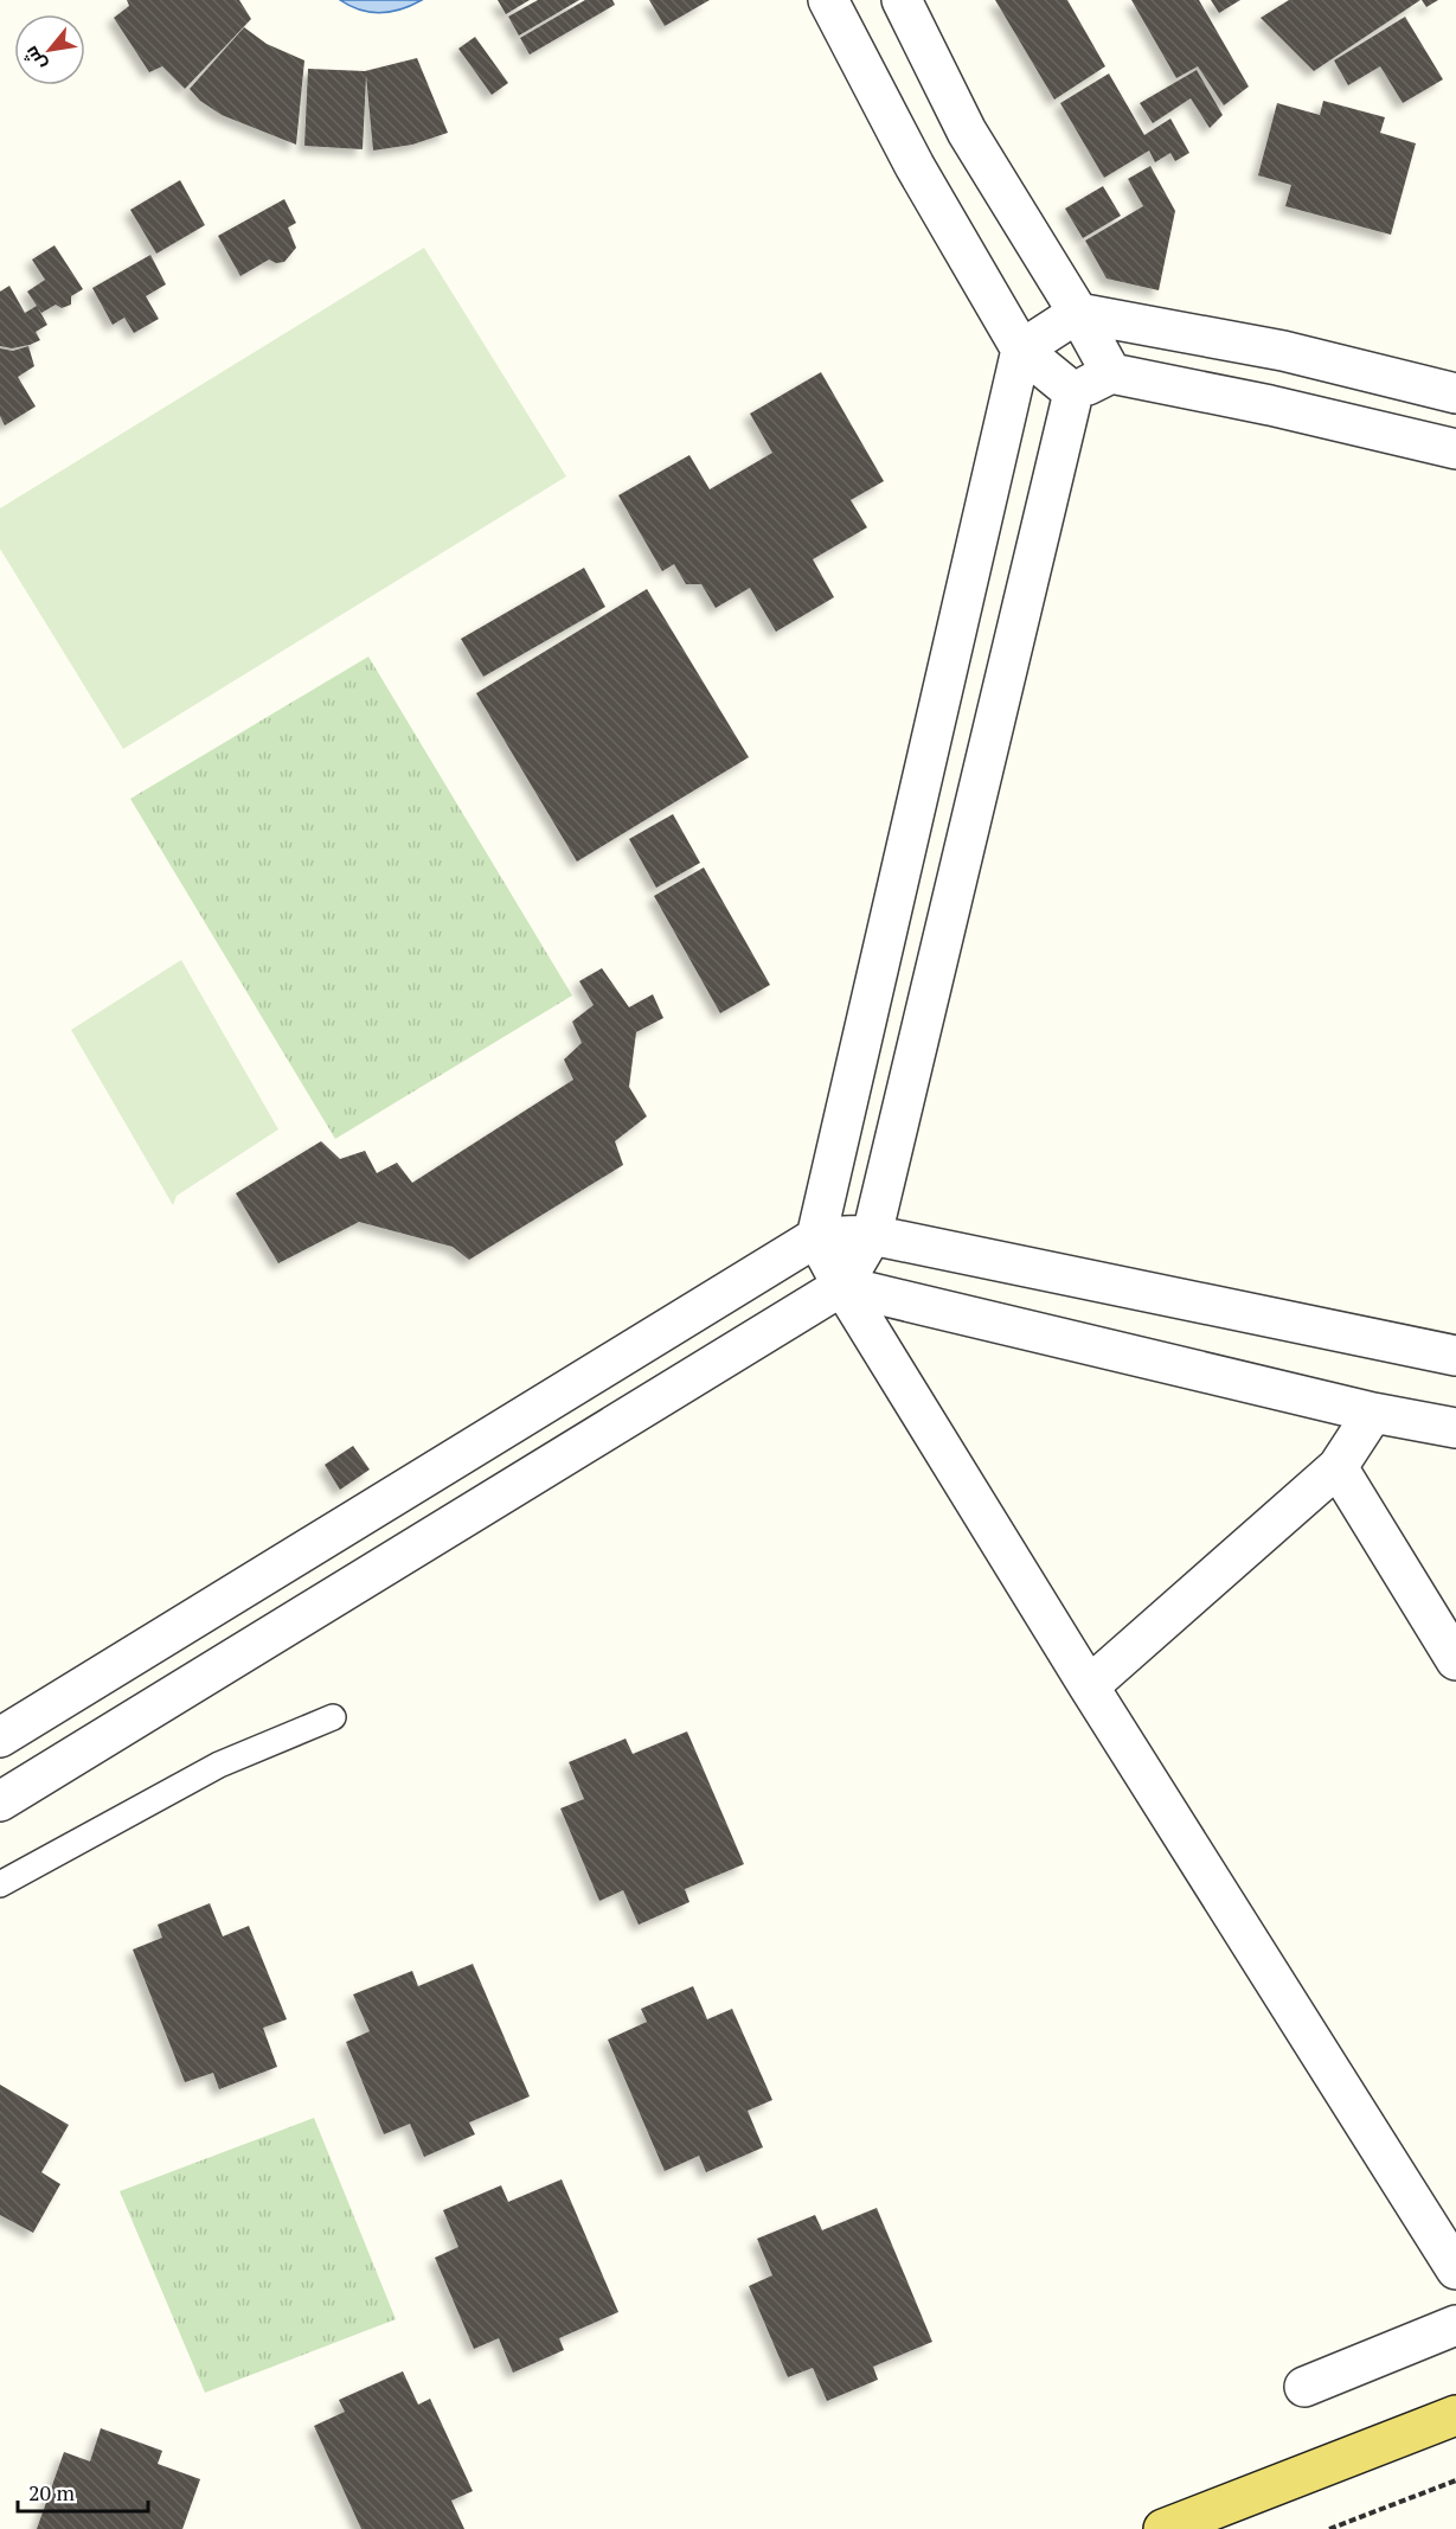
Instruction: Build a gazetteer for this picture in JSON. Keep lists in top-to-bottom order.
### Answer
{
  "scale_bar": "20 m",
  "north": "bottom left"
}
